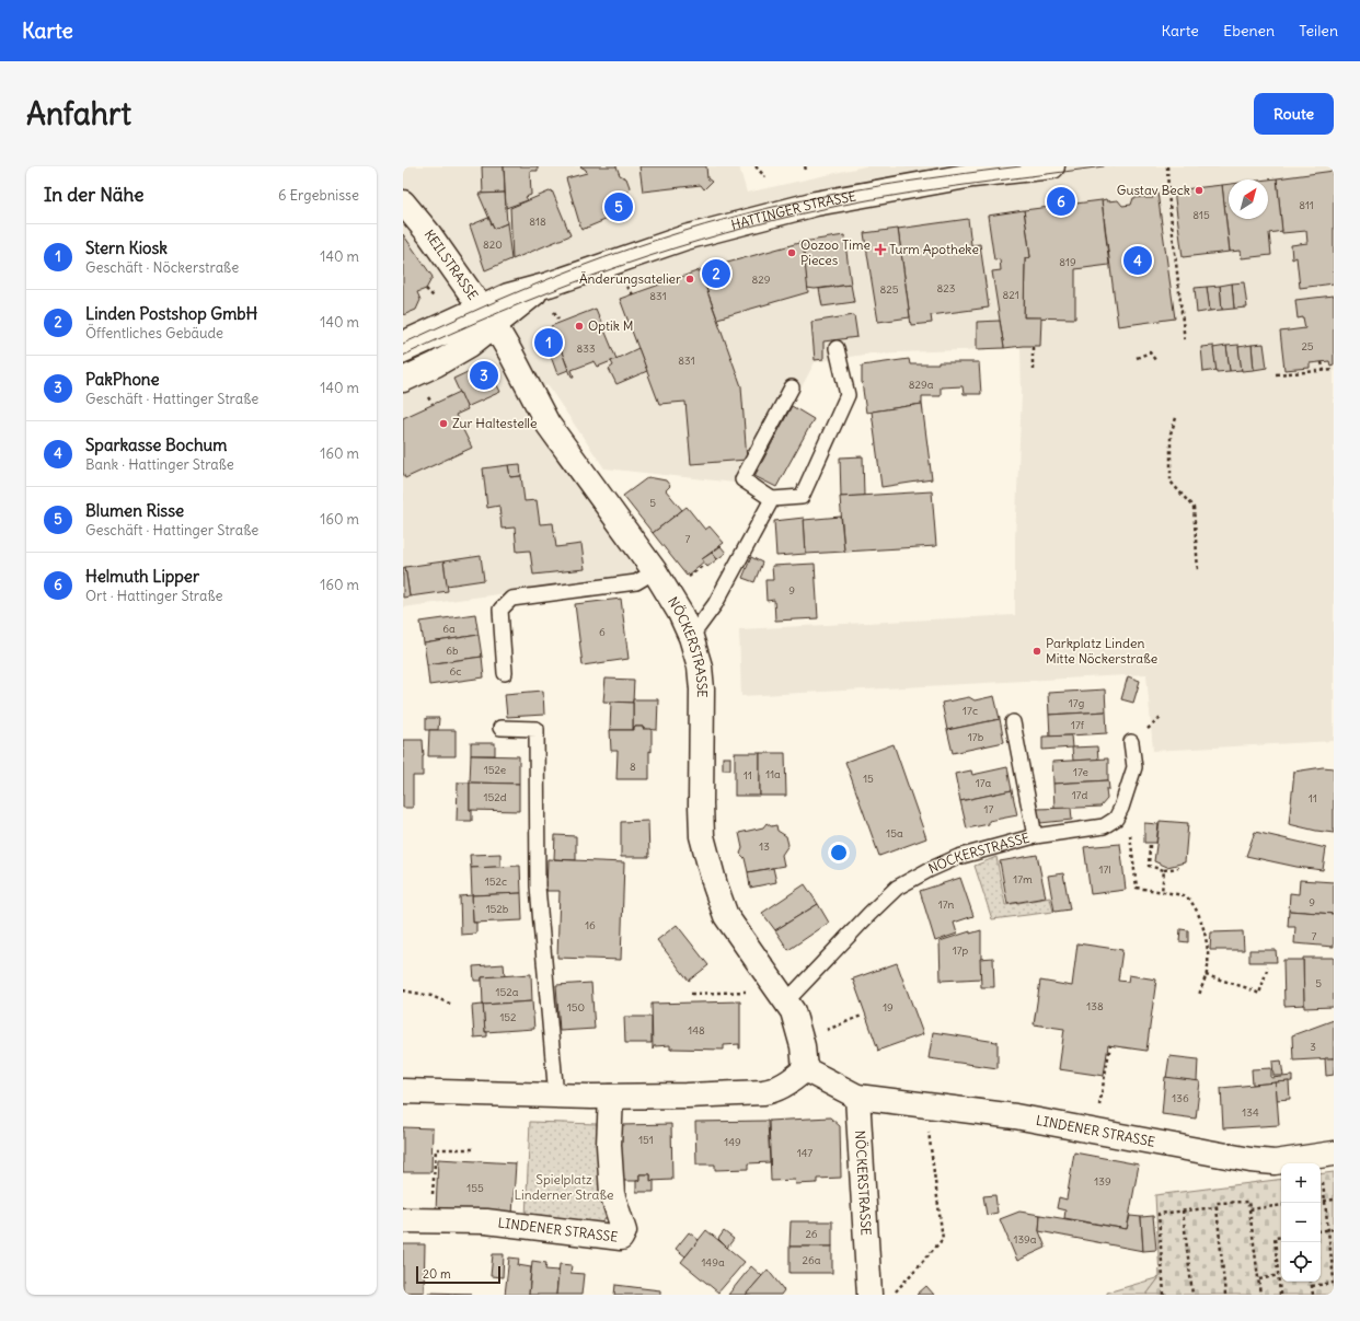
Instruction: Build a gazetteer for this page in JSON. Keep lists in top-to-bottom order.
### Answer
{
  "streets": {
    "street": [
      "HATTINGER STRASSE",
      "KEILSTRASSE",
      "NÖCKERSTRASSE",
      "LINDENER STRASSE"
    ]
  },
  "crossings": [
    ["HATTINGER STRASSE", "KEILSTRASSE"],
    ["HATTINGER STRASSE", "NÖCKERSTRASSE"],
    ["KEILSTRASSE", "NÖCKERSTRASSE"],
    ["NÖCKERSTRASSE", "LINDENER STRASSE"]
  ],
  "parks": ["Spielplatz Linderner Straße"],
  "places": {
    "other": [
      "Gustav Beck",
      "Oozoo Time Pieces",
      "Änderungsatelier",
      "Optik M",
      "Zur Haltestelle",
      "Parkplatz Linden Mitte Nöckerstraße"
    ],
    "health": ["Turm Apotheke"]
  },
  "house_numbers": [
    "811",
    "815",
    "818",
    "820",
    "819",
    "829",
    "823",
    "825",
    "821",
    "831",
    "25",
    "833",
    "831",
    "829a",
    "5",
    "7",
    "9",
    "6a",
    "6",
    "6b",
    "6c",
    "17g",
    "17c",
    "17f",
    "17b",
    "8",
    "152e",
    "17e",
    "11a",
    "11",
    "15",
    "17a",
    "17d",
    "152d",
    "11",
    "17",
    "15a",
    "13",
    "17l",
    "17m",
    "152c",
    "9",
    "17n",
    "152b",
    "16",
    "7",
    "17p",
    "5",
    "152a",
    "138",
    "150",
    "19",
    "152",
    "148",
    "3",
    "136",
    "134",
    "151",
    "149",
    "147",
    "139",
    "155",
    "26",
    "139a",
    "26a",
    "149a"
  ],
  "scale_bar": "20 m",
  "north": "top right",
  "page": {
    "header": "Karte",
    "nav": ["Karte", "Ebenen", "Teilen"],
    "buttons": "Route",
    "title": "Anfahrt",
    "heading": ["In der Nähe", "6 Ergebnisse"],
    "pins": [
      "6",
      "5",
      "4",
      "2",
      "1",
      "3"
    ],
    "list": [
      {
        "mark": "1",
        "name": "Stern Kiosk",
        "note": "Geschäft · Nöckerstraße",
        "value": "140 m"
      },
      {
        "mark": "2",
        "name": "Linden Postshop GmbH",
        "note": "Öffentliches Gebäude",
        "value": "140 m"
      },
      {
        "mark": "3",
        "name": "PakPhone",
        "note": "Geschäft · Hattinger Straße",
        "value": "140 m"
      },
      {
        "mark": "4",
        "name": "Sparkasse Bochum",
        "note": "Bank · Hattinger Straße",
        "value": "160 m"
      },
      {
        "mark": "5",
        "name": "Blumen Risse",
        "note": "Geschäft · Hattinger Straße",
        "value": "160 m"
      },
      {
        "mark": "6",
        "name": "Helmuth Lipper",
        "note": "Ort · Hattinger Straße",
        "value": "160 m"
      }
    ],
    "map_buttons": ["+", "−"],
    "scale": "20 m"
  }
}
